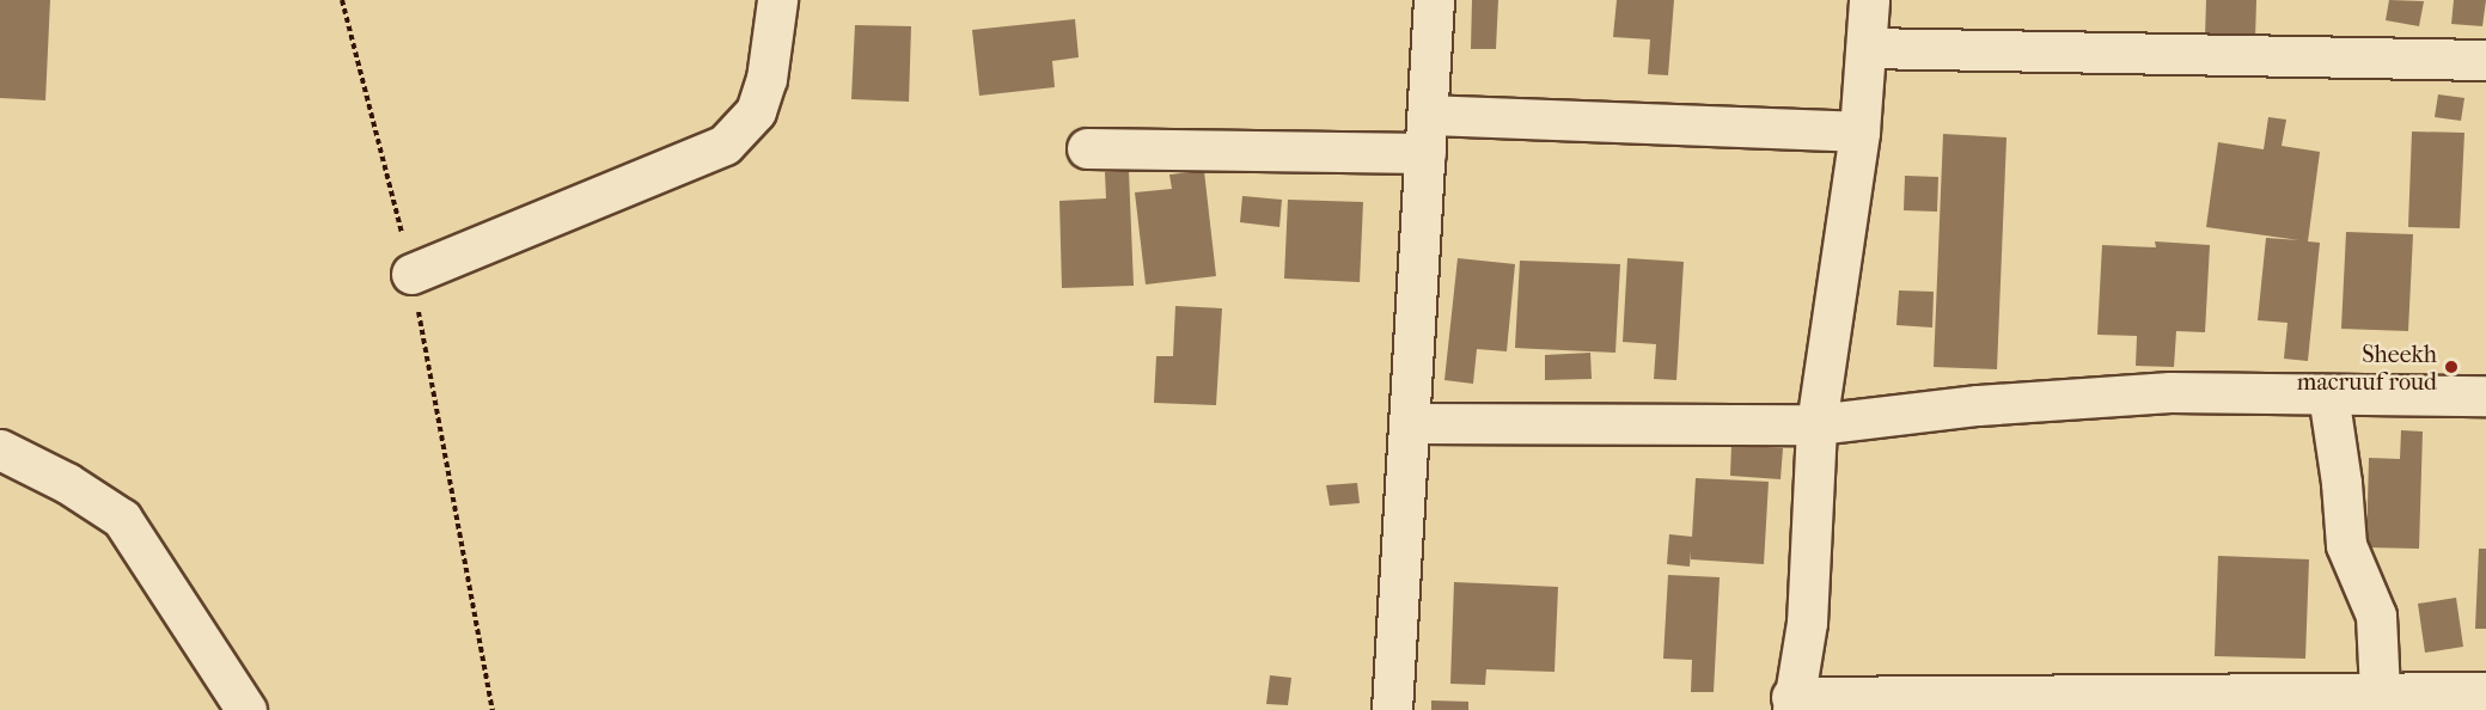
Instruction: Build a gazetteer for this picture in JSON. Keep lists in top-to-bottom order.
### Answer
{
  "places": ["Sheekh macruuf roud"]
}
